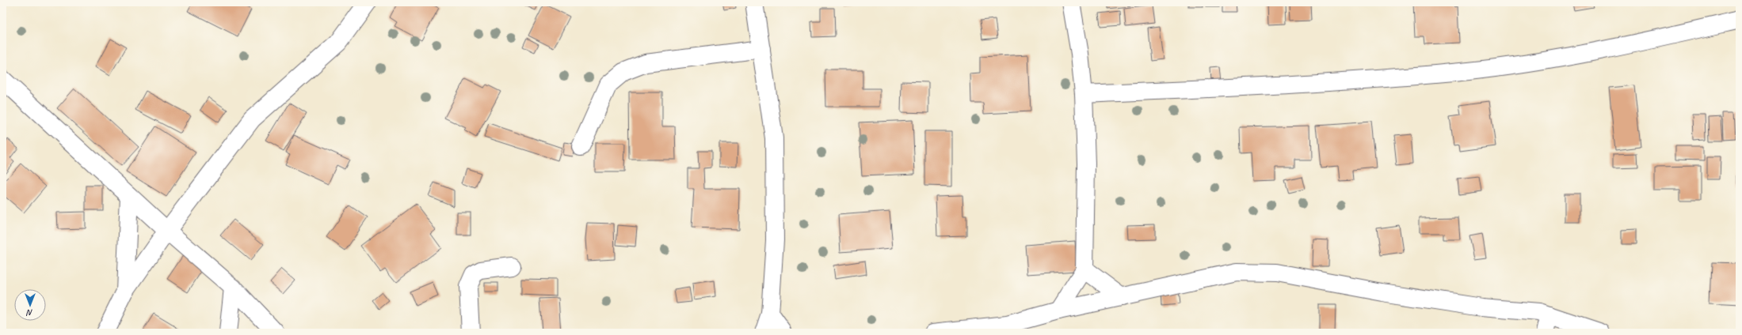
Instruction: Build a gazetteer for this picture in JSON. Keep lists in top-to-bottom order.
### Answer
{
  "north": "bottom"
}
